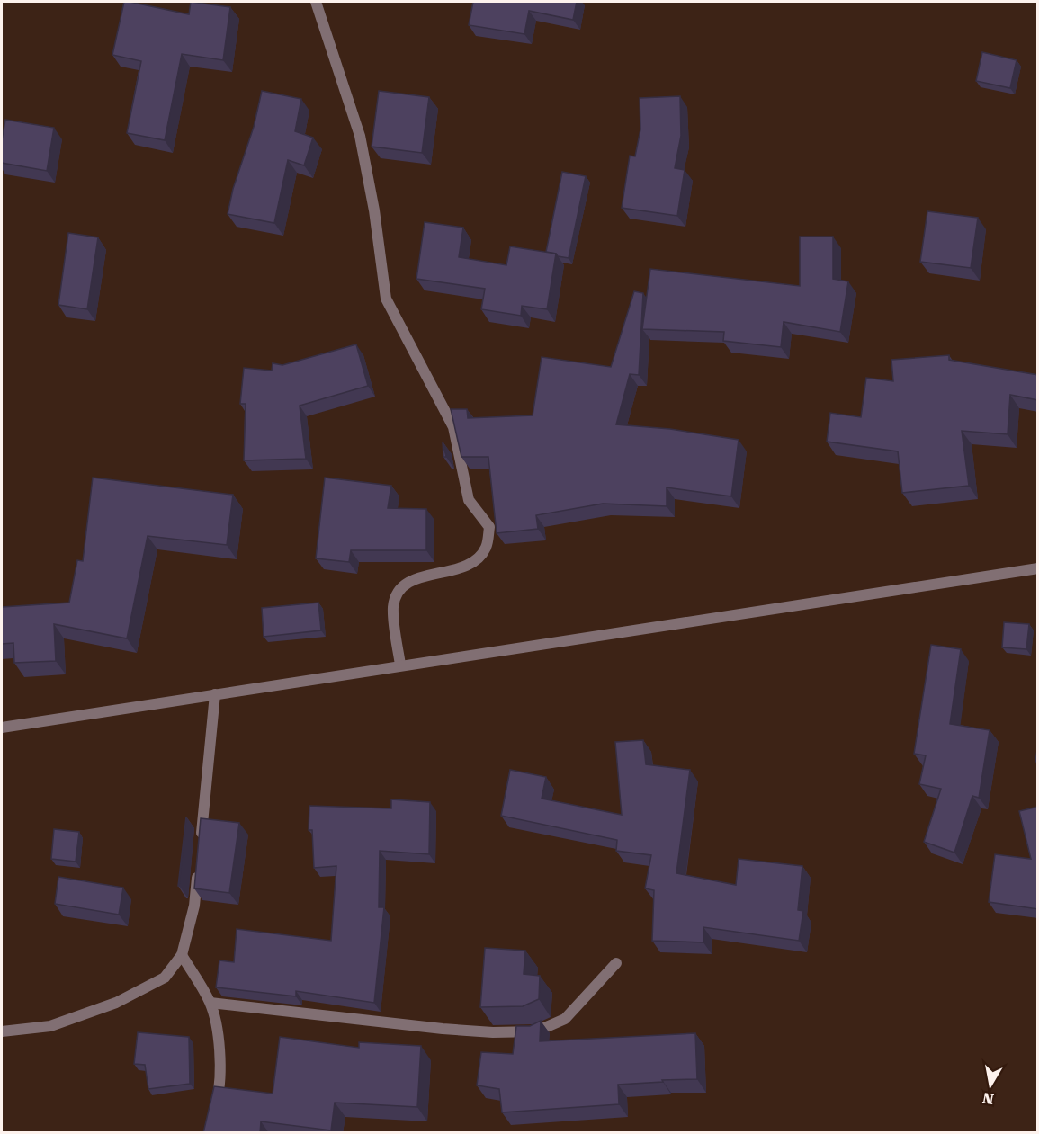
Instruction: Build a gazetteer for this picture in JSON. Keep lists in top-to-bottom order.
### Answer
{
  "north": "bottom"
}
